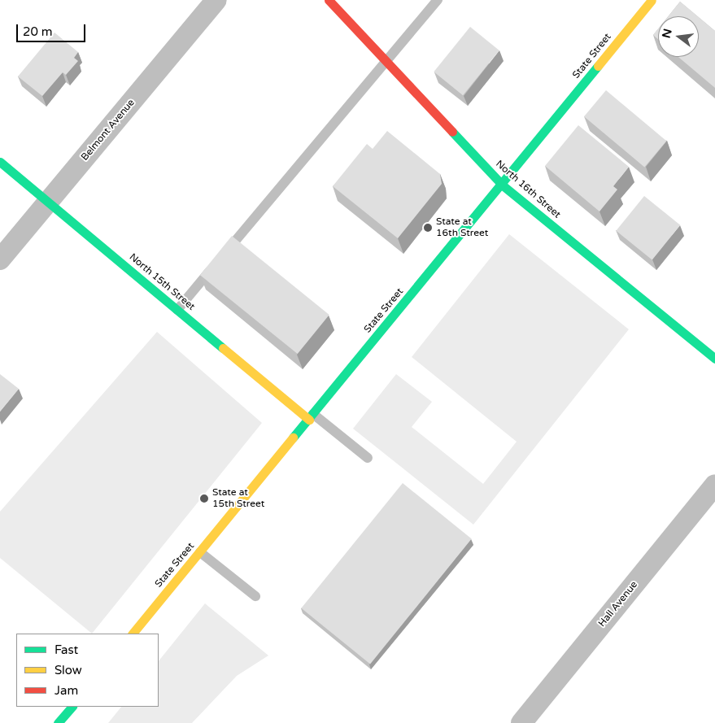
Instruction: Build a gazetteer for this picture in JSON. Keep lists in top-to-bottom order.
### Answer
{
  "streets": {
    "street": [
      "State Street",
      "Belmont Avenue",
      "North 16th Street",
      "North 15th Street",
      "Hall Avenue"
    ]
  },
  "crossings": [
    ["State Street", "North 16th Street"],
    ["State Street", "North 15th Street"],
    ["Belmont Avenue", "North 15th Street"]
  ],
  "places": ["State at 16th Street", "State at 15th Street"],
  "legend": ["Fast", "Slow", "Jam"],
  "scale_bar": "20 m",
  "north": "left"
}
